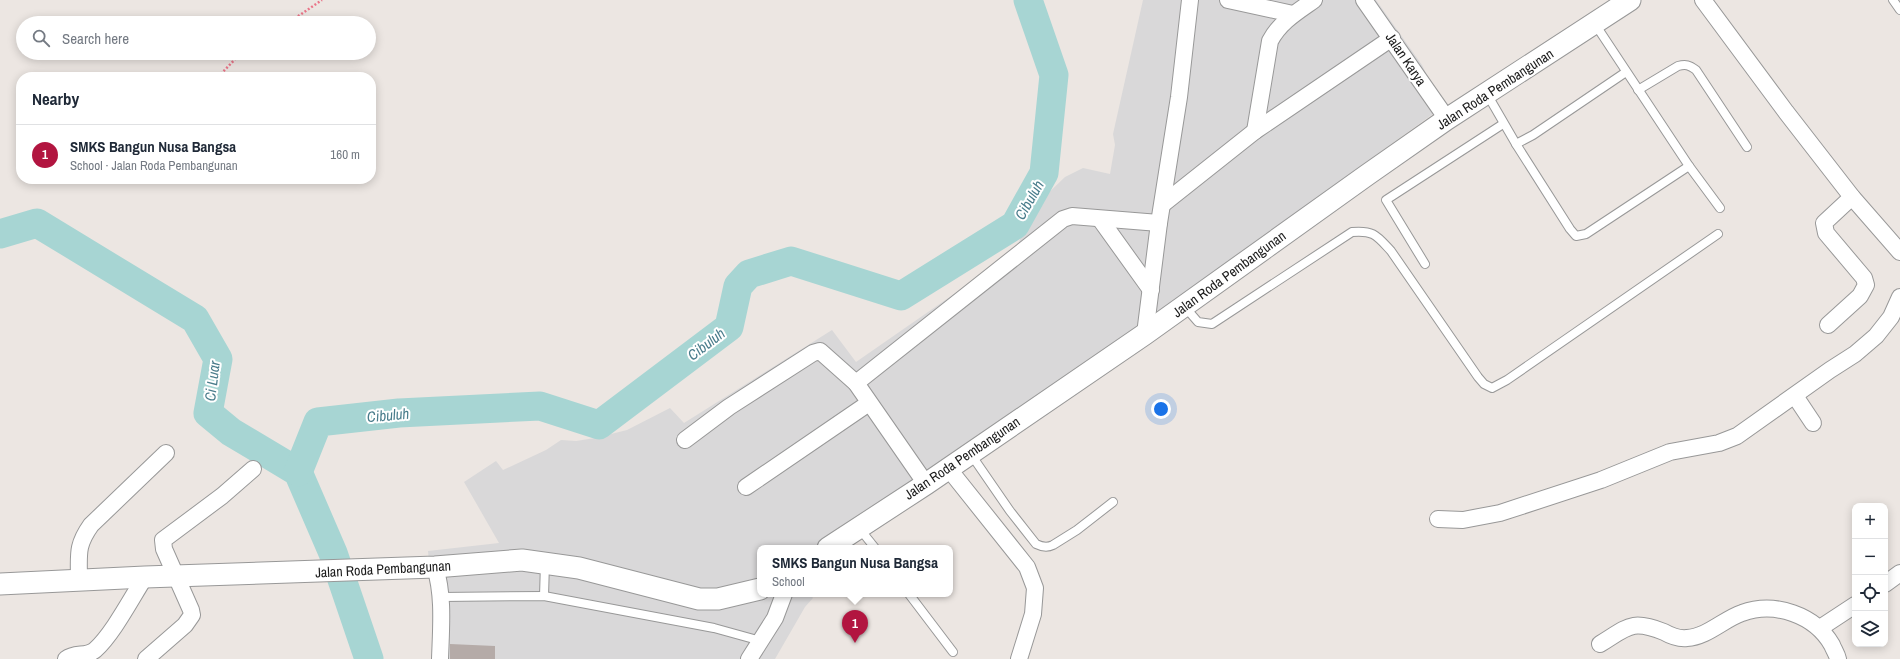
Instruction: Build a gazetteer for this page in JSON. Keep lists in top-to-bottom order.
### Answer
{
  "streets": {
    "street": ["Jalan Karya", "Jalan Roda Pembangunan"]
  },
  "crossings": [
    ["Jalan Karya", "Jalan Roda Pembangunan"]
  ],
  "water": ["Cibuluh", "Ci Luar"],
  "page": {
    "search": "Search here",
    "heading": "Nearby",
    "list": [
      {
        "mark": "1",
        "name": "SMKS Bangun Nusa Bangsa",
        "note": "School · Jalan Roda Pembangunan",
        "value": "160 m"
      }
    ],
    "map_buttons": ["+", "−"],
    "popup": ["SMKS Bangun Nusa Bangsa", "School"],
    "pins": "1"
  }
}
